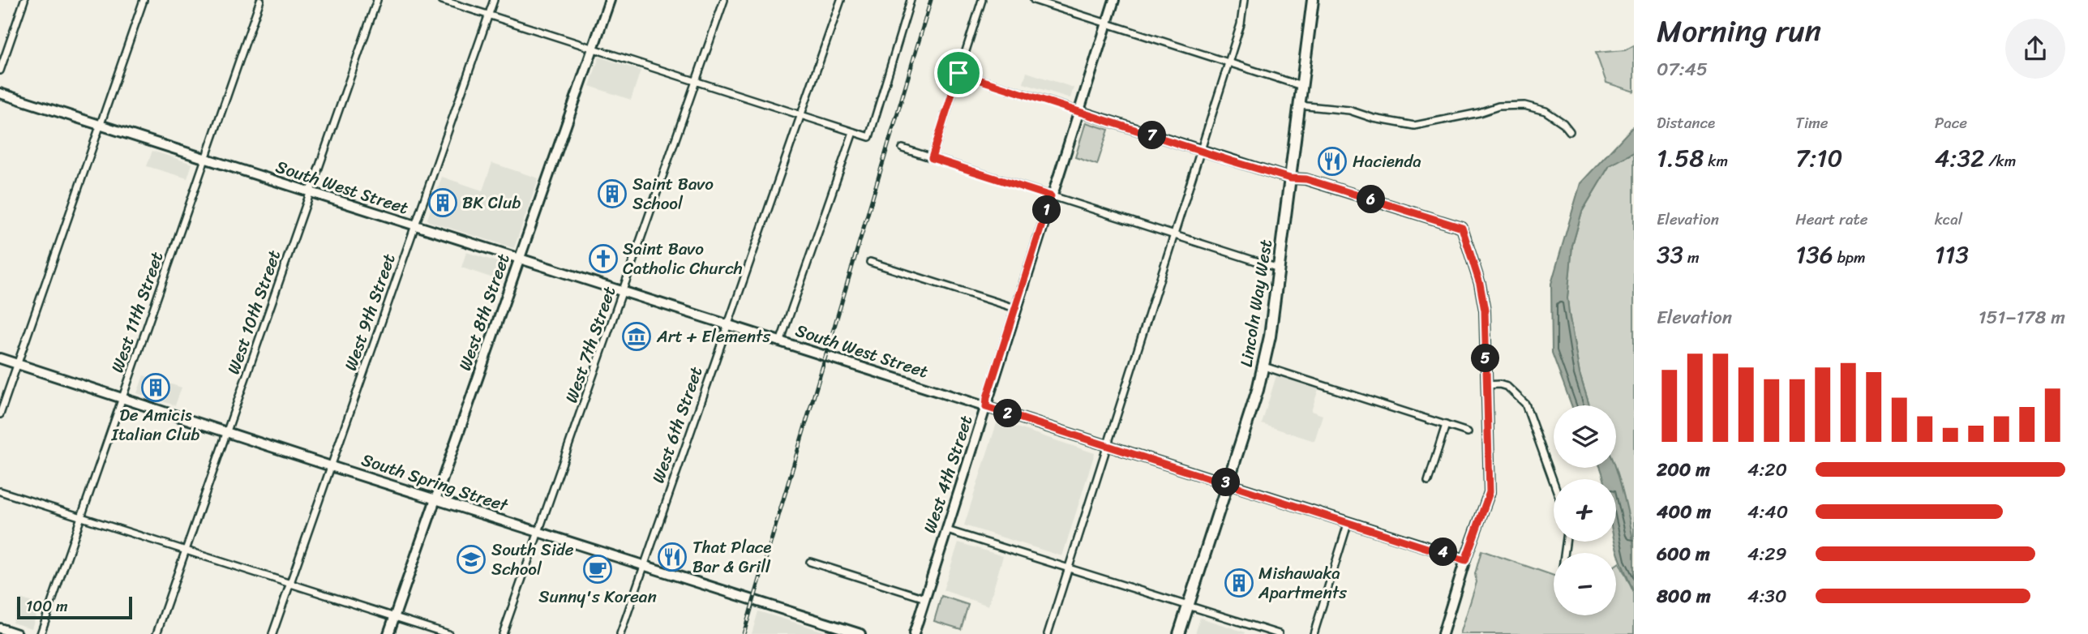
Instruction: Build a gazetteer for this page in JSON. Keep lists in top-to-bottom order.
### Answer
{
  "streets": {
    "main road": ["Lincoln Way West"],
    "street": [
      "South West Street",
      "West 11th Street",
      "West 10th Street",
      "West 9th Street",
      "West 8th Street",
      "West 7th Street",
      "West 6th Street",
      "West 4th Street",
      "South Spring Street"
    ]
  },
  "crossings": [
    ["South West Street", "Lincoln Way West"],
    ["South West Street", "West 11th Street"],
    ["South West Street", "West 10th Street"],
    ["South West Street", "West 9th Street"],
    ["South West Street", "West 8th Street"],
    ["South West Street", "West 7th Street"],
    ["South West Street", "West 6th Street"],
    ["South West Street", "West 4th Street"],
    ["West 11th Street", "South Spring Street"],
    ["West 10th Street", "South Spring Street"],
    ["West 9th Street", "South Spring Street"],
    ["West 8th Street", "South Spring Street"],
    ["West 7th Street", "South Spring Street"],
    ["West 6th Street", "South Spring Street"]
  ],
  "places": {
    "restaurant": ["Hacienda", "That Place Bar & Grill"],
    "building": [
      "Saint Bavo School",
      "BK Club",
      "De Amicis Italian Club",
      "Mishawaka Apartments"
    ],
    "church": ["Saint Bavo Catholic Church"],
    "museum": ["Art + Elements"],
    "school or university": ["South Side School"],
    "cafe": ["Sunny's Korean"]
  },
  "scale_bar": "100 m",
  "page": {
    "heading": ["Morning run", "07:45"],
    "stats": [
      ["Distance", "1.58 km"],
      ["Time", "7:10"],
      ["Pace", "4:32 /km"],
      ["Elevation", "33 m"],
      ["Heart rate", "136 bpm"],
      ["kcal", "113"]
    ],
    "pins": [
      "7",
      "6",
      "1",
      "5",
      "2",
      "3",
      "4"
    ],
    "chart": ["Elevation", "151–178 m"],
    "map_buttons": ["+", "−"],
    "list": [
      {
        "name": "200 m",
        "note": "4:20"
      },
      {
        "name": "400 m",
        "note": "4:40"
      },
      {
        "name": "600 m",
        "note": "4:29"
      },
      {
        "name": "800 m",
        "note": "4:30"
      }
    ],
    "scale": "100 m"
  }
}
